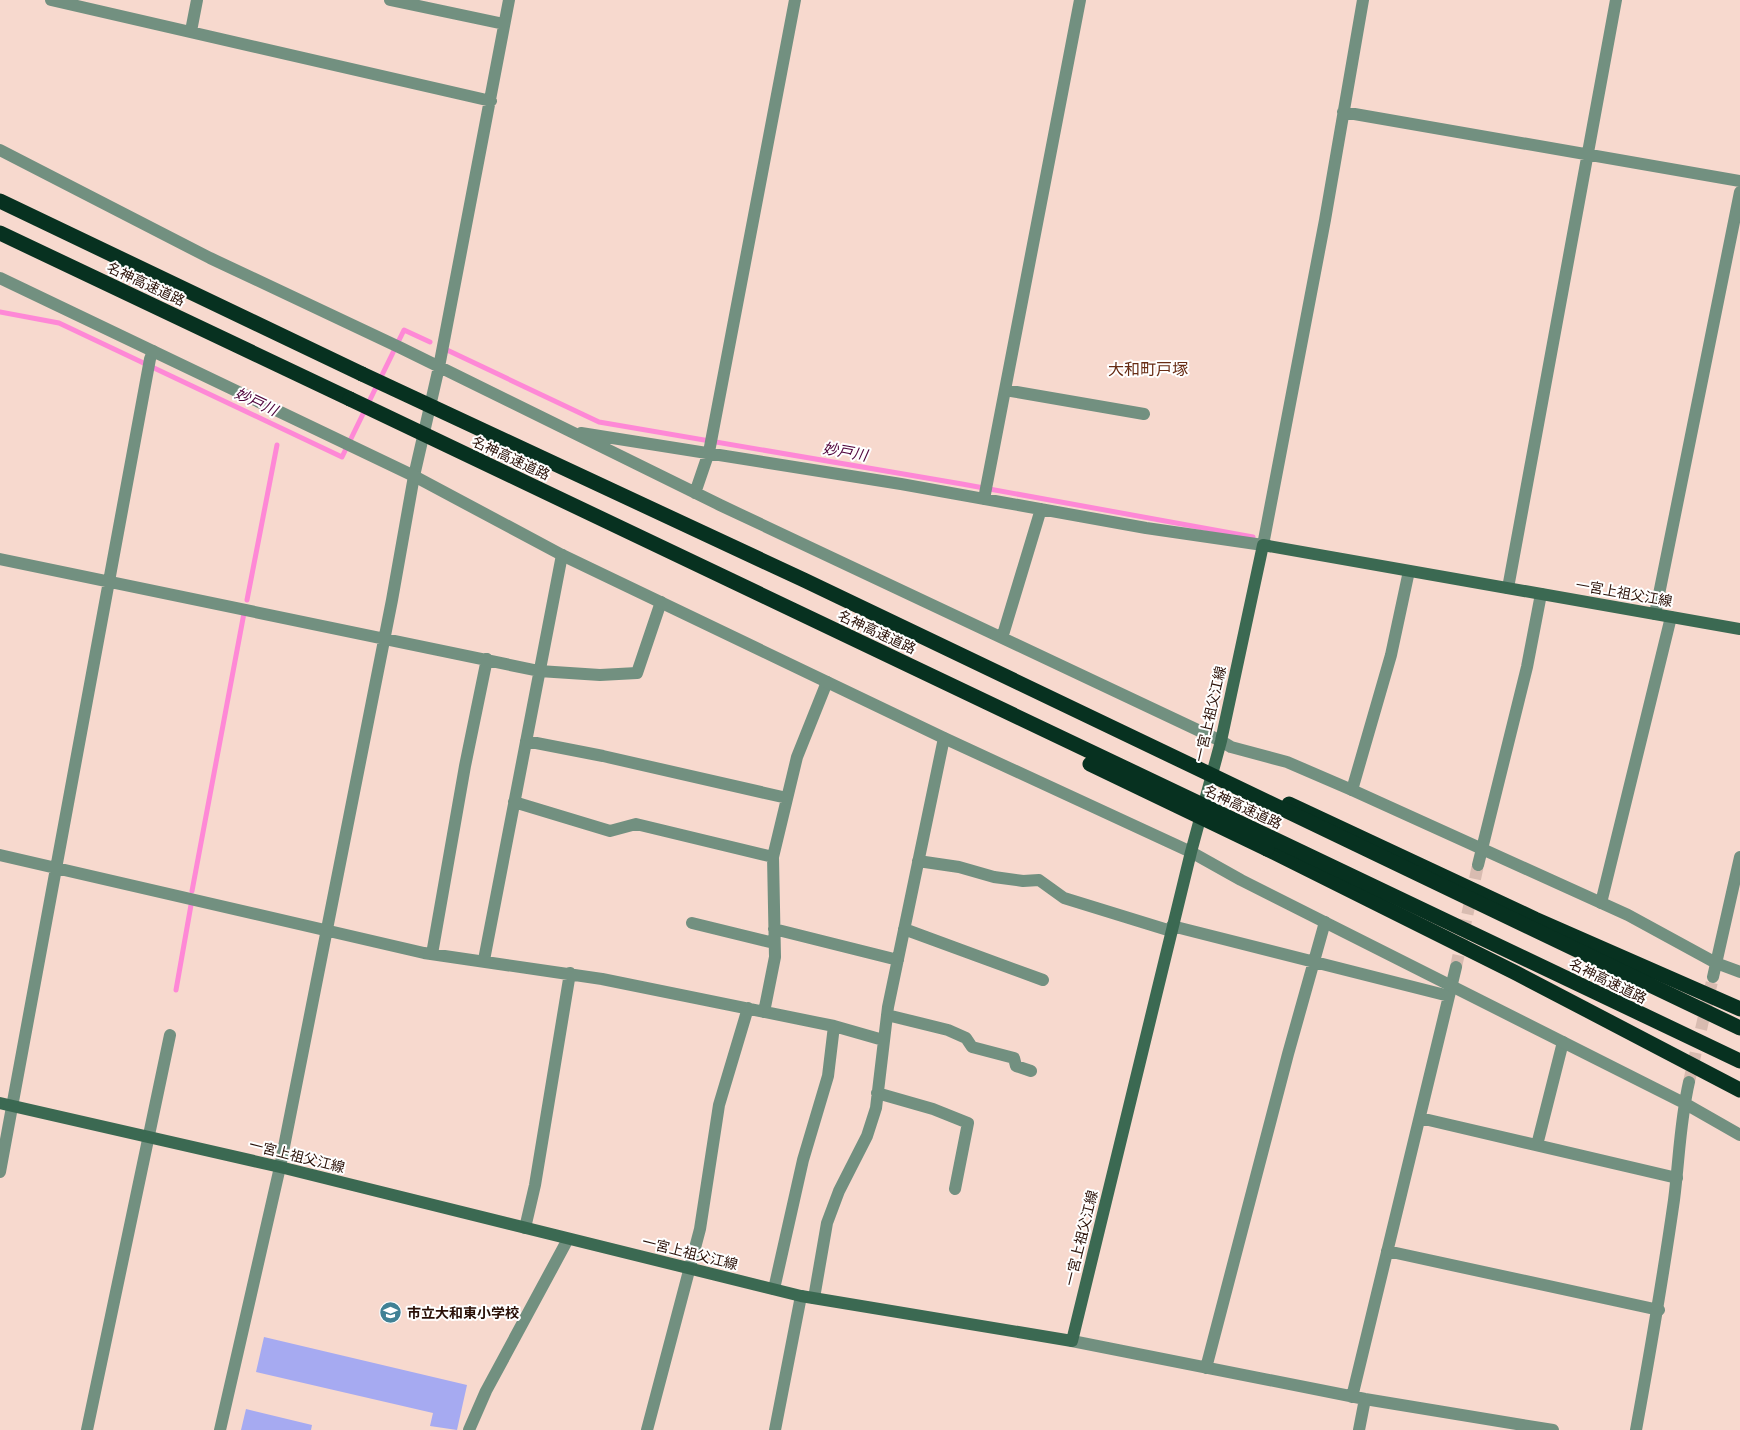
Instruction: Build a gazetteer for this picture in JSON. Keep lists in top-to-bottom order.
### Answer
{
  "streets": {
    "highway": ["名神高速道路"],
    "main road": ["一宮上祖父江線"]
  },
  "districts": ["大和町戸塚"],
  "water": ["妙戸川"],
  "places": {
    "school or university": ["市立大和東小学校"]
  }
}
